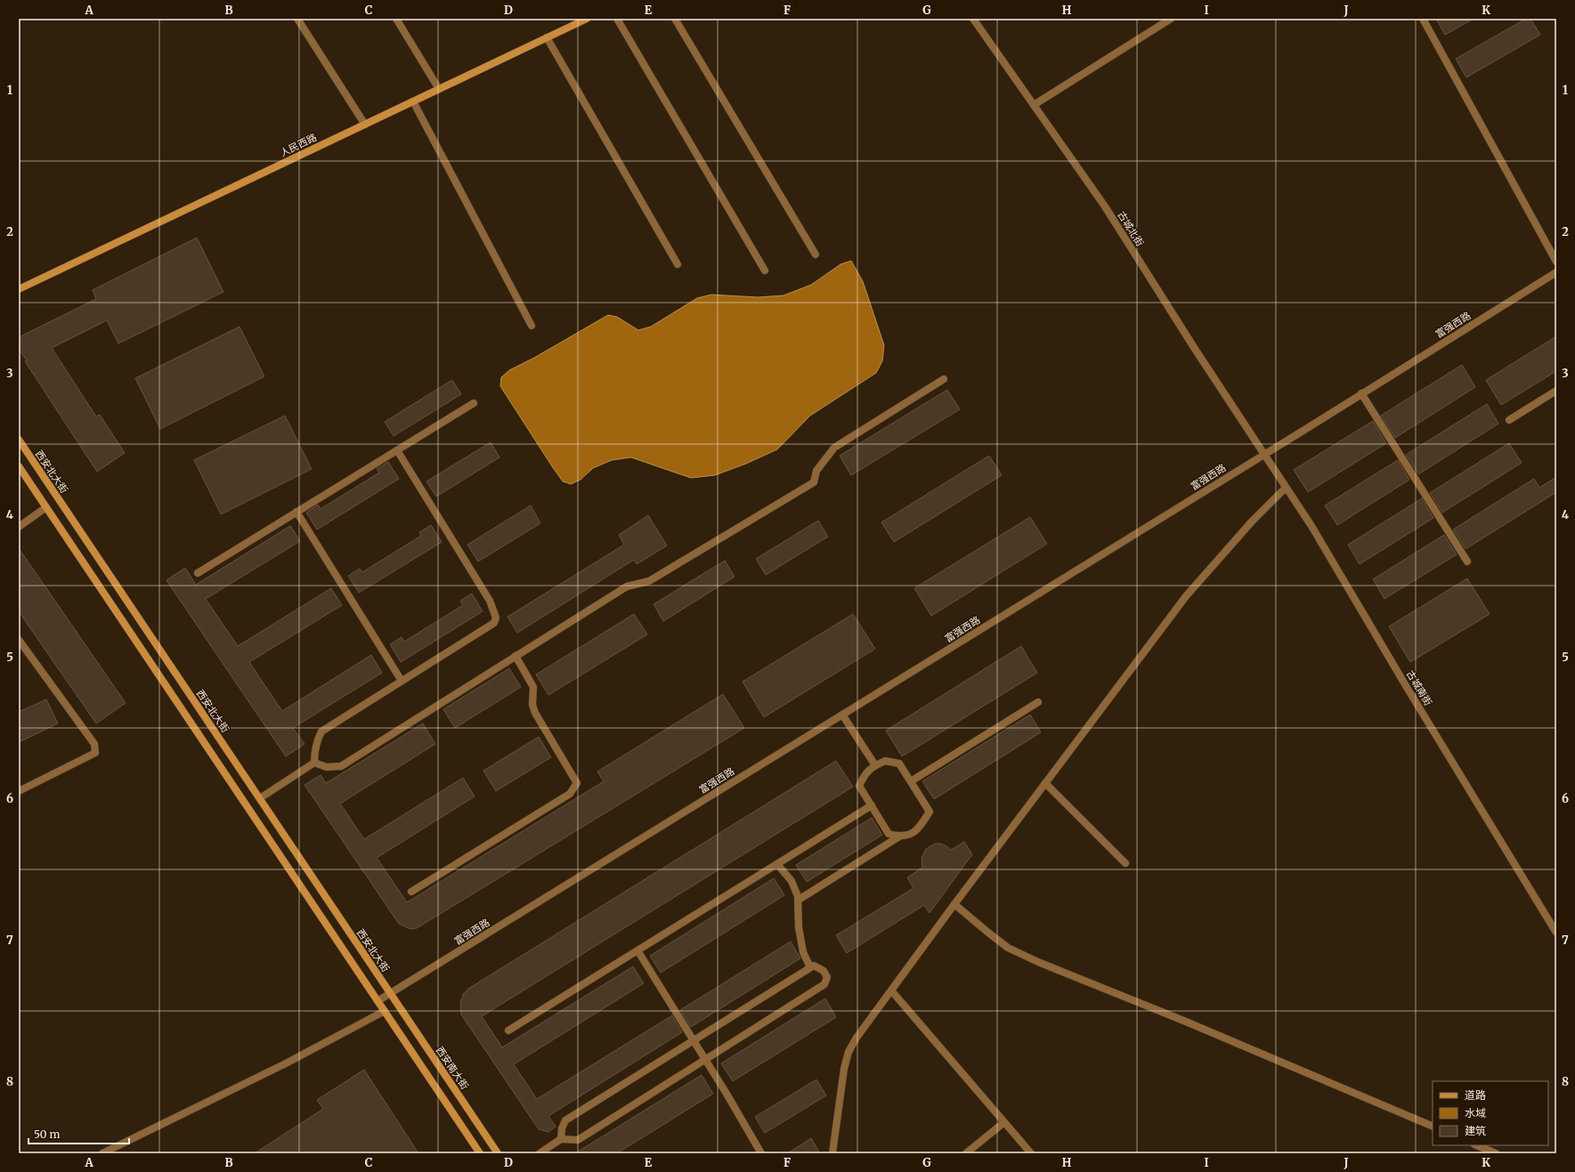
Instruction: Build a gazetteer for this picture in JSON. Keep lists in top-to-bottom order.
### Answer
{
  "streets": {
    "main road": ["人民西路", "西安北大街", "西安南大街"],
    "street": ["古城北街", "富强西路", "古城南街"]
  },
  "crossings": [
    ["古城北街", "富强西路"],
    ["古城北街", "古城南街"],
    ["富强西路", "西安北大街"],
    ["富强西路", "古城南街"],
    ["富强西路", "西安南大街"],
    ["西安北大街", "西安南大街"]
  ],
  "legend": ["道路", "水域", "建筑"],
  "scale_bar": "50 m",
  "grid": {
    "columns": [
      "A",
      "B",
      "C",
      "D",
      "E",
      "F",
      "G",
      "H",
      "I",
      "J",
      "K"
    ],
    "rows": [
      "1",
      "2",
      "3",
      "4",
      "5",
      "6",
      "7",
      "8"
    ]
  }
}
